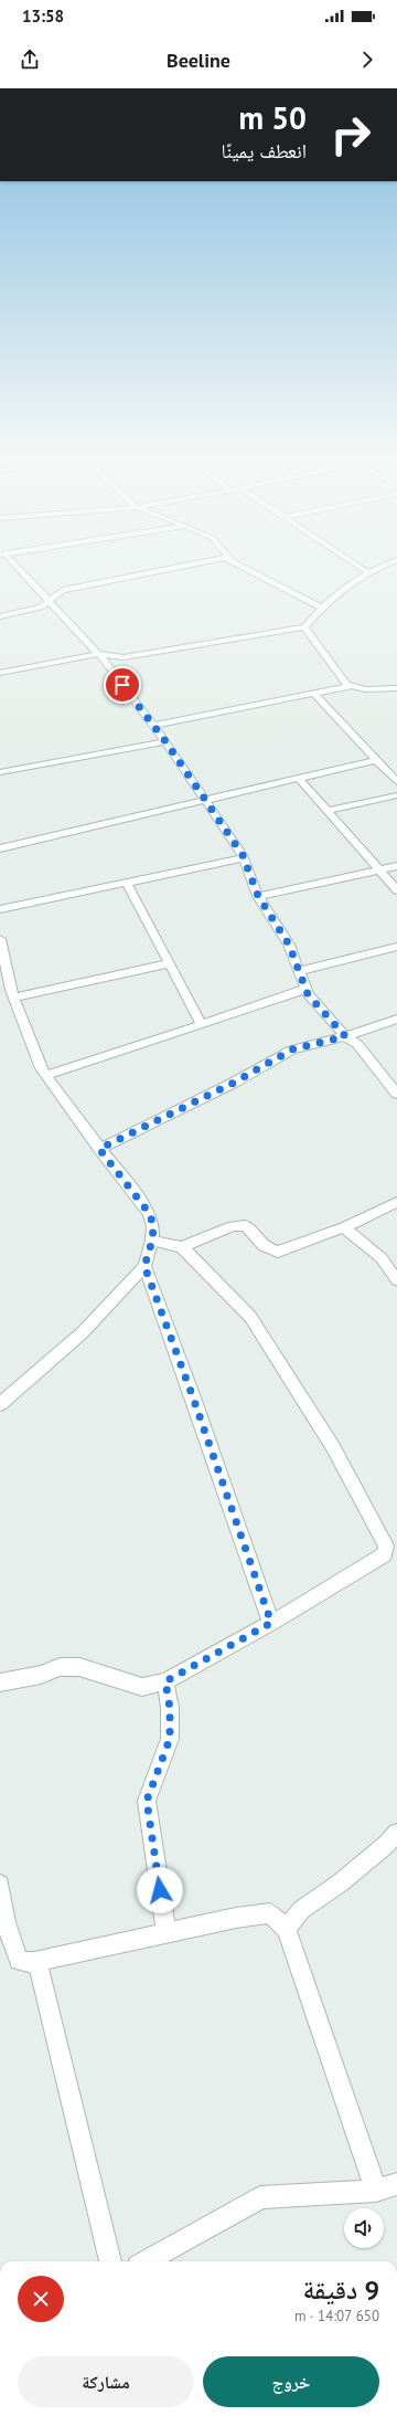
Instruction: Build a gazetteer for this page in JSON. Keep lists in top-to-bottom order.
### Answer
{
  "page": {
    "status": "13:58",
    "header": "Beeline",
    "turn": ["50 m", "انعطف يمينًا"],
    "heading": ["9 دقيقة", "650 m · 14:07"],
    "buttons": ["خروج", "مشاركة"]
  }
}
